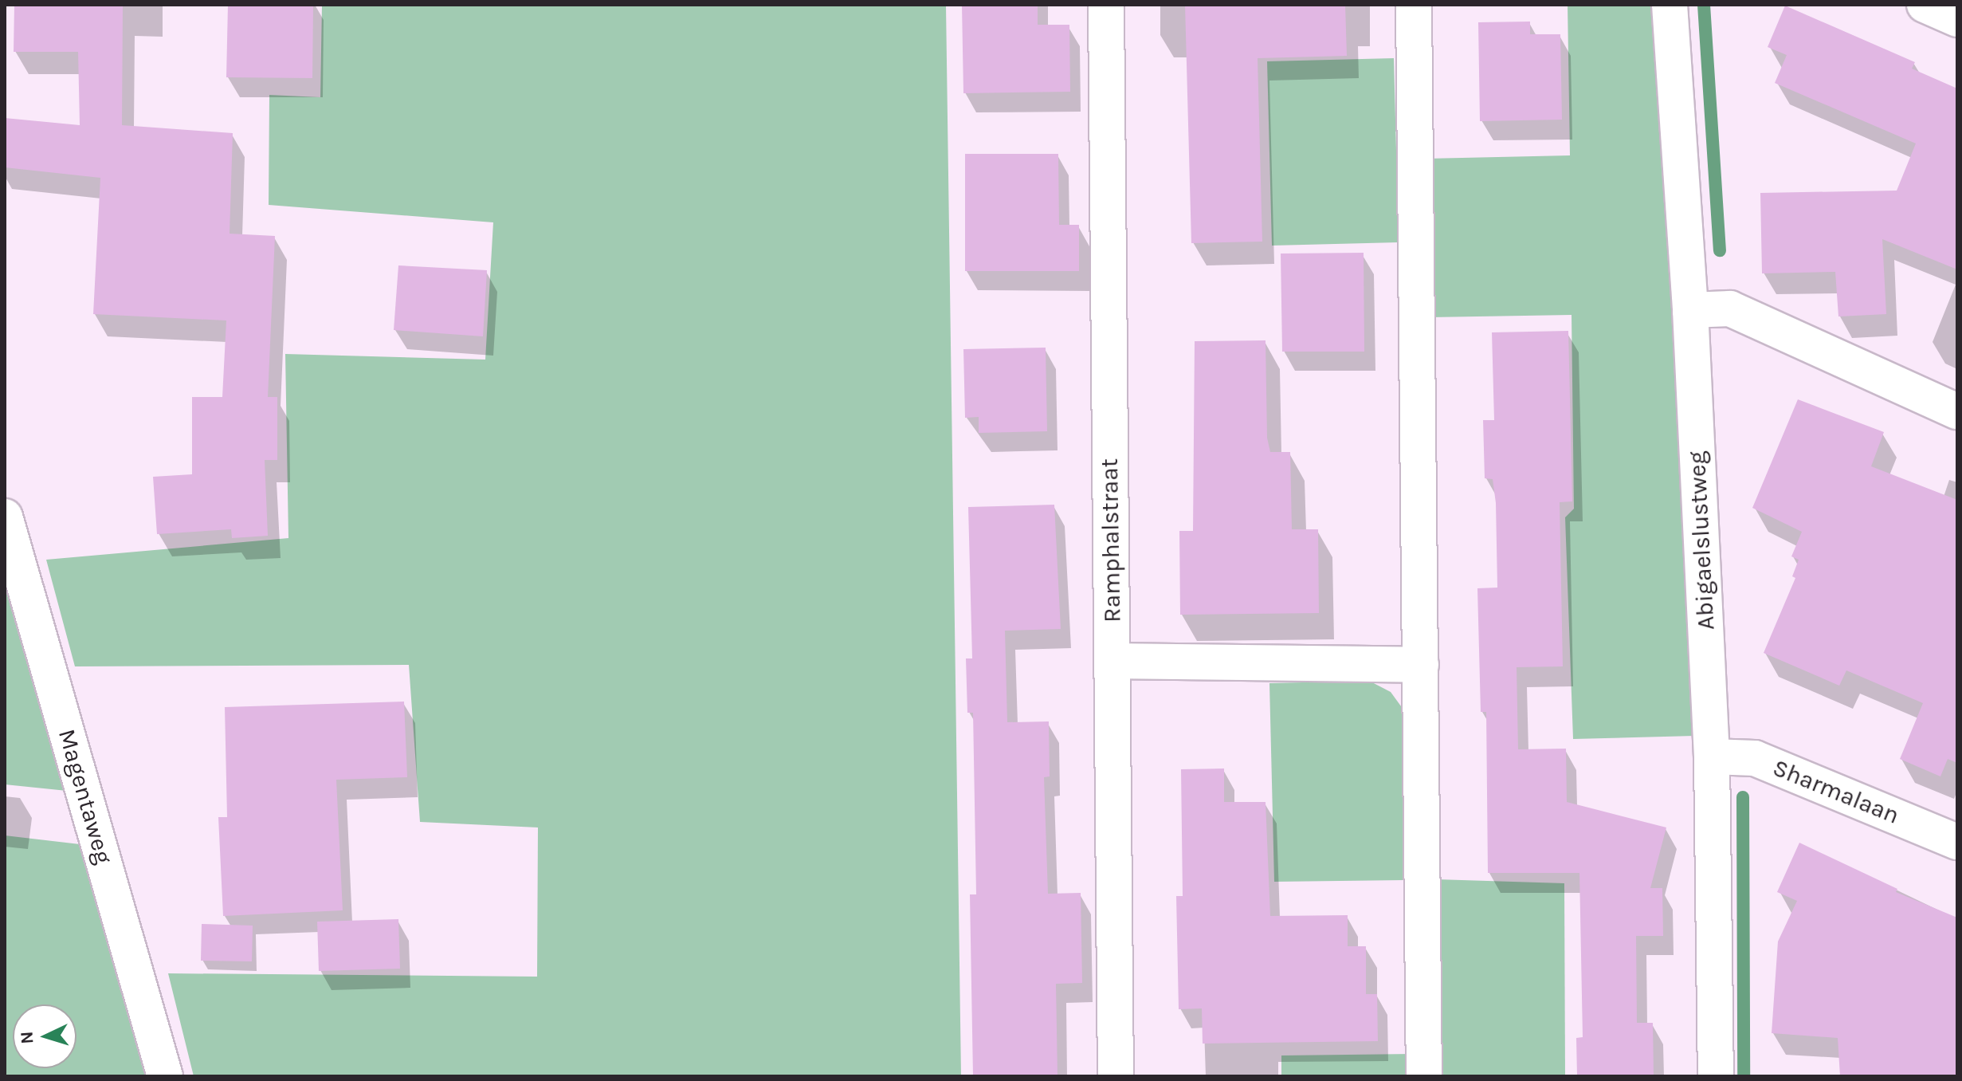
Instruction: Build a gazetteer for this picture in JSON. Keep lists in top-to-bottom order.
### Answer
{
  "streets": {
    "street": [
      "Ramphalstraat",
      "Abigaelslustweg",
      "Sharmalaan",
      "Magentaweg"
    ]
  },
  "crossings": [
    ["Abigaelslustweg", "Sharmalaan"]
  ],
  "north": "left"
}
